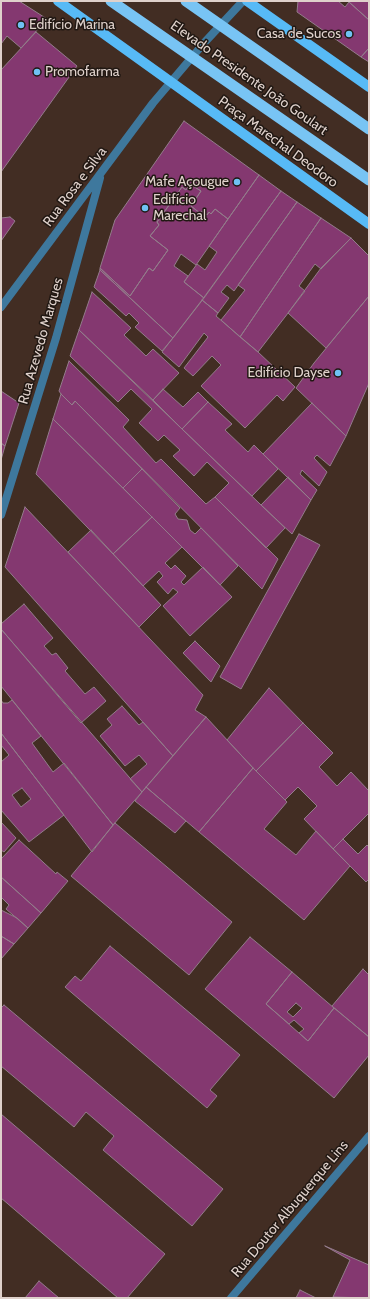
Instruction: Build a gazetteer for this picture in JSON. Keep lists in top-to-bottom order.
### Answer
{
  "streets": {
    "highway": ["Elevado Presidente João Goulart"],
    "main road": ["Praça Marechal Deodoro"],
    "street": ["Rua Rosa e Silva", "Rua Azevedo Marques", "Rua Doutor Albuquerque Lins"]
  },
  "crossings": [
    ["Praça Marechal Deodoro", "Rua Rosa e Silva"],
    ["Rua Rosa e Silva", "Rua Azevedo Marques"]
  ],
  "places": [
    "Edifício Marina",
    "Casa de Sucos",
    "Promofarma",
    "Mafe Açougue",
    "Edifício Marechal",
    "Edifício Dayse"
  ]
}
